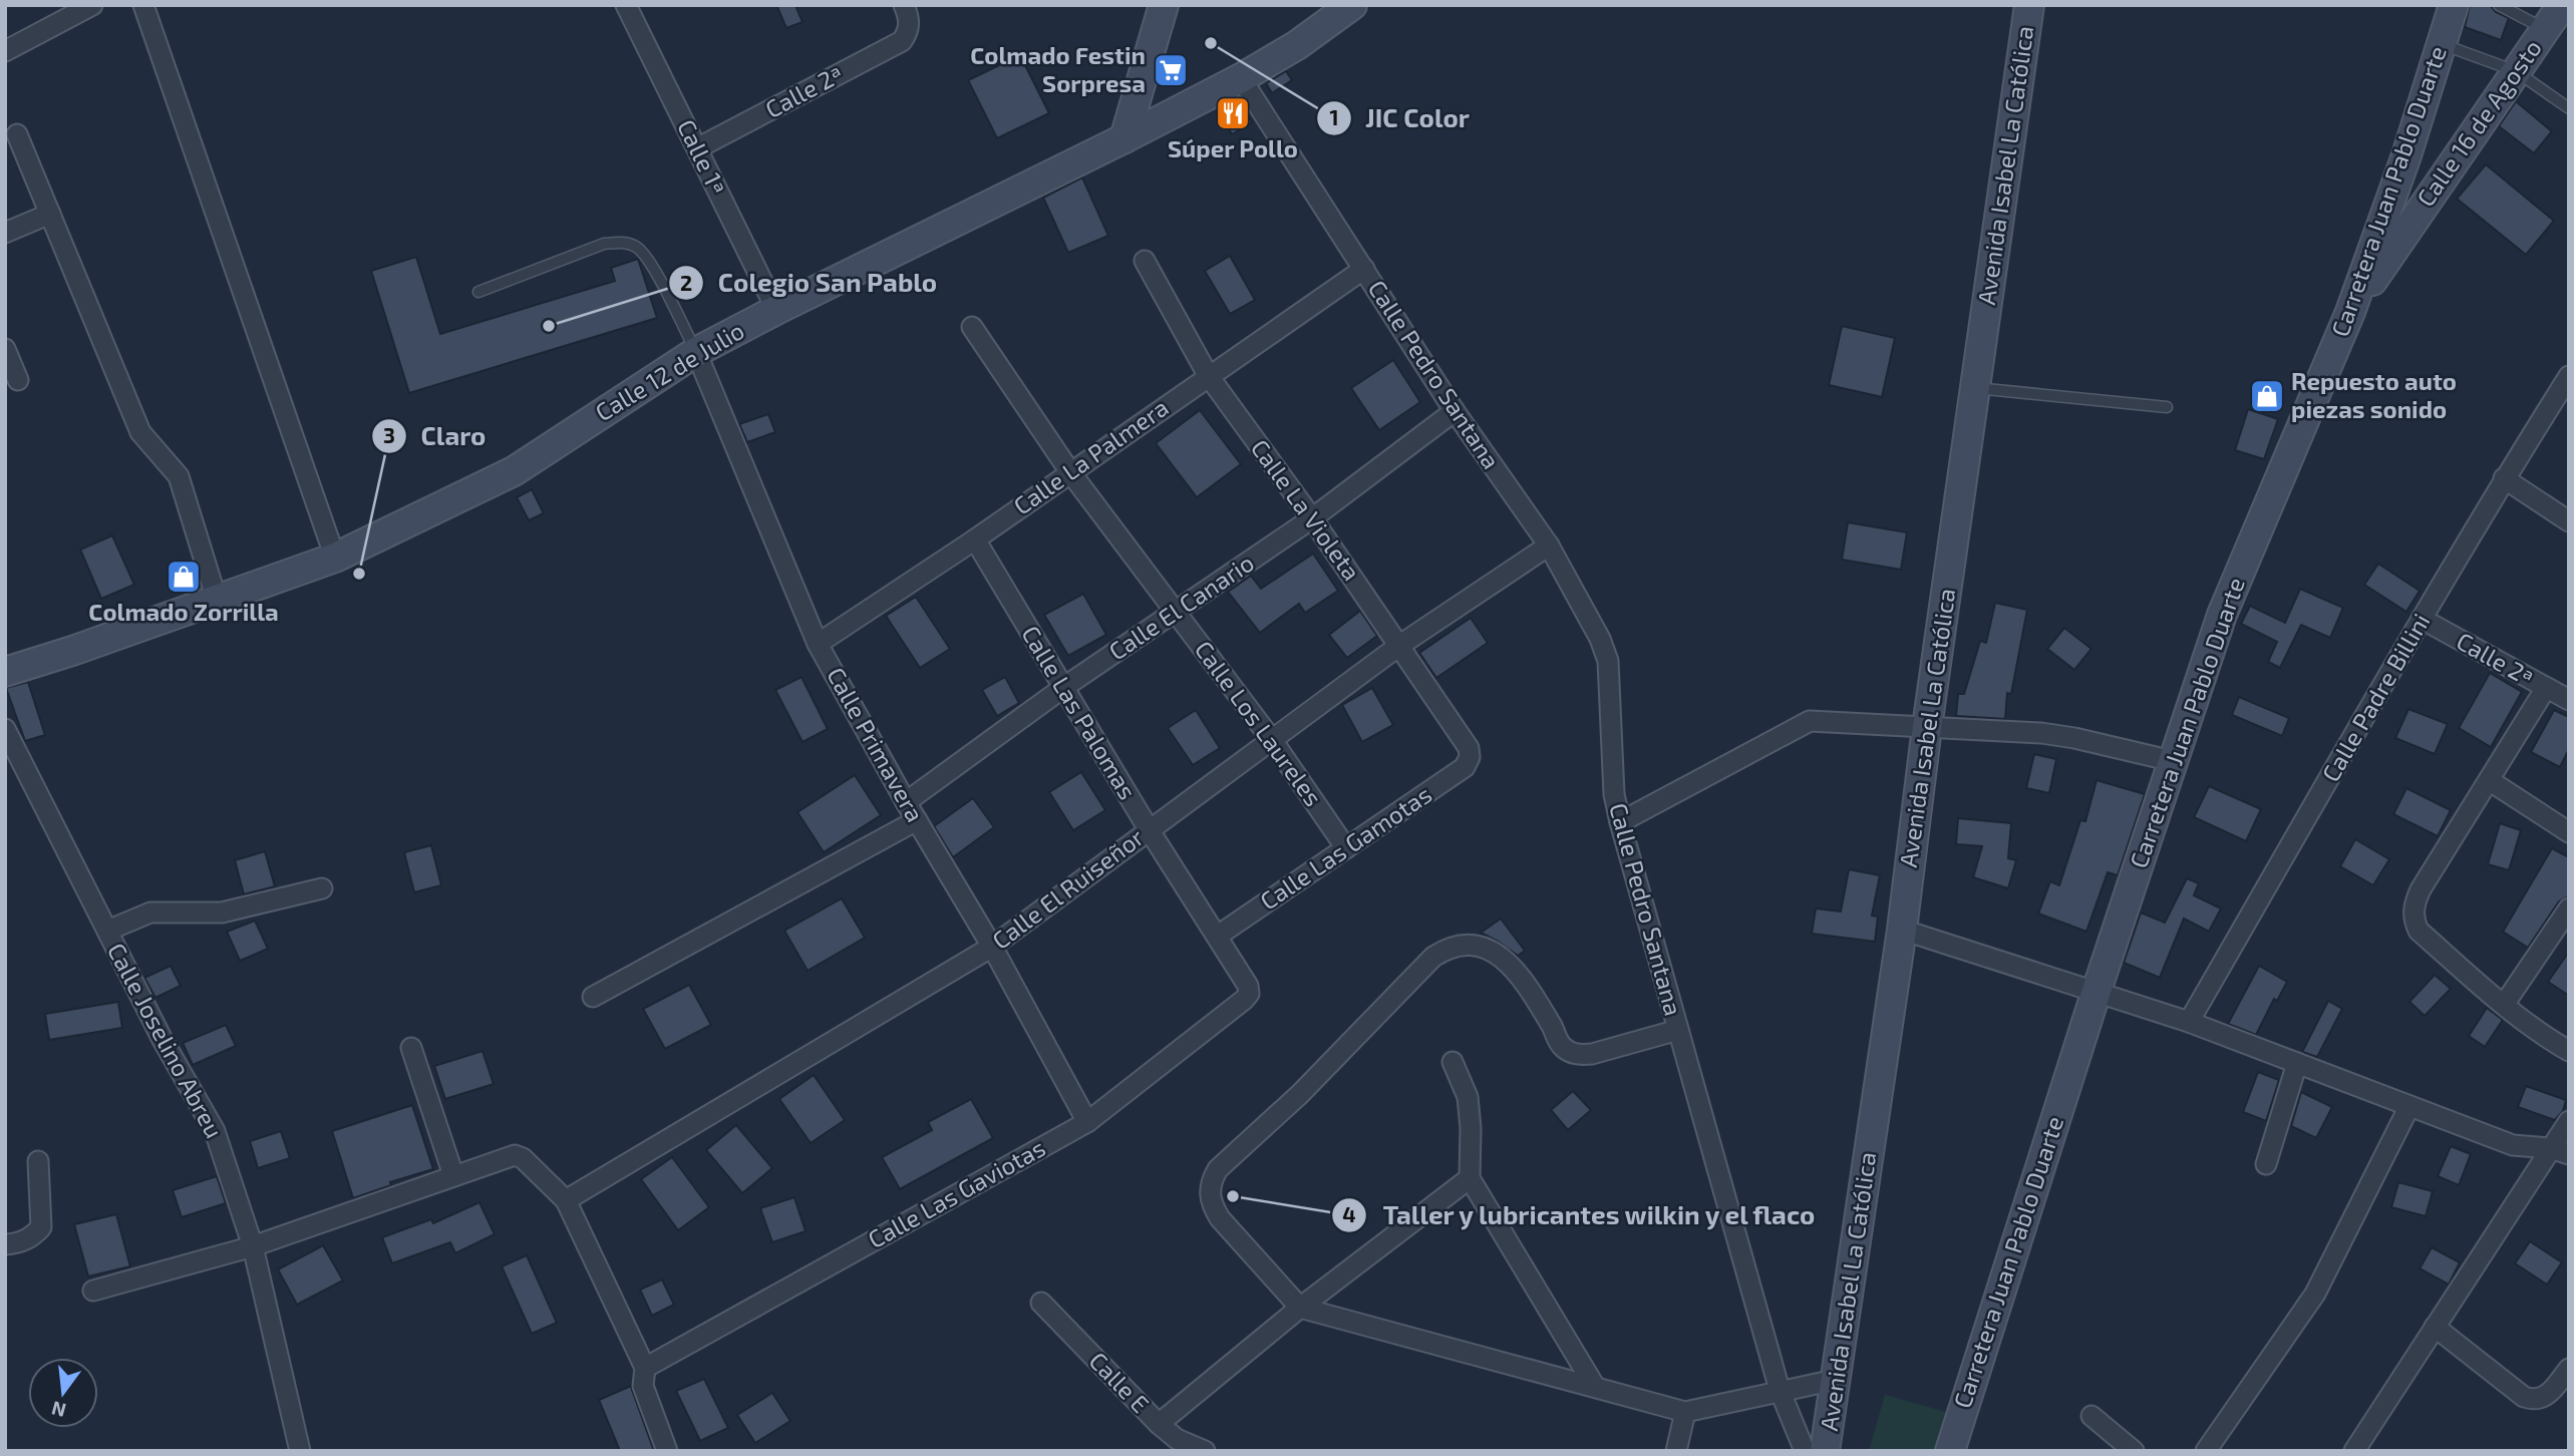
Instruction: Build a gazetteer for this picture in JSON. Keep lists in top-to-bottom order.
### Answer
{
  "streets": {
    "main road": [
      "Calle 16 de Agosto",
      "Avenida Isabel La Católica",
      "Carretera Juan Pablo Duarte",
      "Calle 12 de Julio"
    ],
    "street": [
      "Calle 2ª",
      "Calle 1ª",
      "Calle Pedro Santana",
      "Calle La Palmera",
      "Calle La Violeta",
      "Calle El Canario",
      "Calle Padre Billini",
      "Calle Las Palomas",
      "Calle Los Laureles",
      "Calle Primavera",
      "Calle Las Gamotas",
      "Calle El Ruiseñor",
      "Calle Joselino Abreu",
      "Calle Las Gaviotas",
      "Calle E"
    ]
  },
  "crossings": [
    ["Calle 2ª", "Calle 1ª"],
    ["Calle 2ª", "Calle Padre Billini"],
    ["Calle 16 de Agosto", "Carretera Juan Pablo Duarte"],
    ["Calle 1ª", "Calle 12 de Julio"],
    ["Calle 12 de Julio", "Calle Pedro Santana"],
    ["Calle 12 de Julio", "Calle Primavera"],
    ["Calle Pedro Santana", "Calle La Palmera"],
    ["Calle Pedro Santana", "Calle El Canario"],
    ["Calle Pedro Santana", "Calle El Ruiseñor"],
    ["Calle La Palmera", "Calle La Violeta"],
    ["Calle La Palmera", "Calle Las Palomas"],
    ["Calle La Palmera", "Calle Los Laureles"],
    ["Calle La Palmera", "Calle Primavera"],
    ["Calle La Violeta", "Calle El Canario"],
    ["Calle La Violeta", "Calle Las Gamotas"],
    ["Calle La Violeta", "Calle El Ruiseñor"],
    ["Calle El Canario", "Calle Las Palomas"],
    ["Calle El Canario", "Calle Los Laureles"],
    ["Calle El Canario", "Calle Primavera"],
    ["Calle Las Palomas", "Calle Las Gamotas"],
    ["Calle Las Palomas", "Calle El Ruiseñor"],
    ["Calle Las Palomas", "Calle Las Gaviotas"],
    ["Calle Los Laureles", "Calle Las Gamotas"],
    ["Calle Los Laureles", "Calle El Ruiseñor"],
    ["Calle Primavera", "Calle El Ruiseñor"],
    ["Calle Primavera", "Calle Las Gaviotas"]
  ],
  "places": {
    "other": [
      "JIC Color",
      "Colegio San Pablo",
      "Claro",
      "Taller y lubricantes wilkin y el flaco"
    ],
    "supermarket": ["Colmado Festin Sorpresa"],
    "restaurant": ["Súper Pollo"],
    "shop": ["Repuesto auto piezas sonido", "Colmado Zorrilla"]
  },
  "north": "bottom"
}
